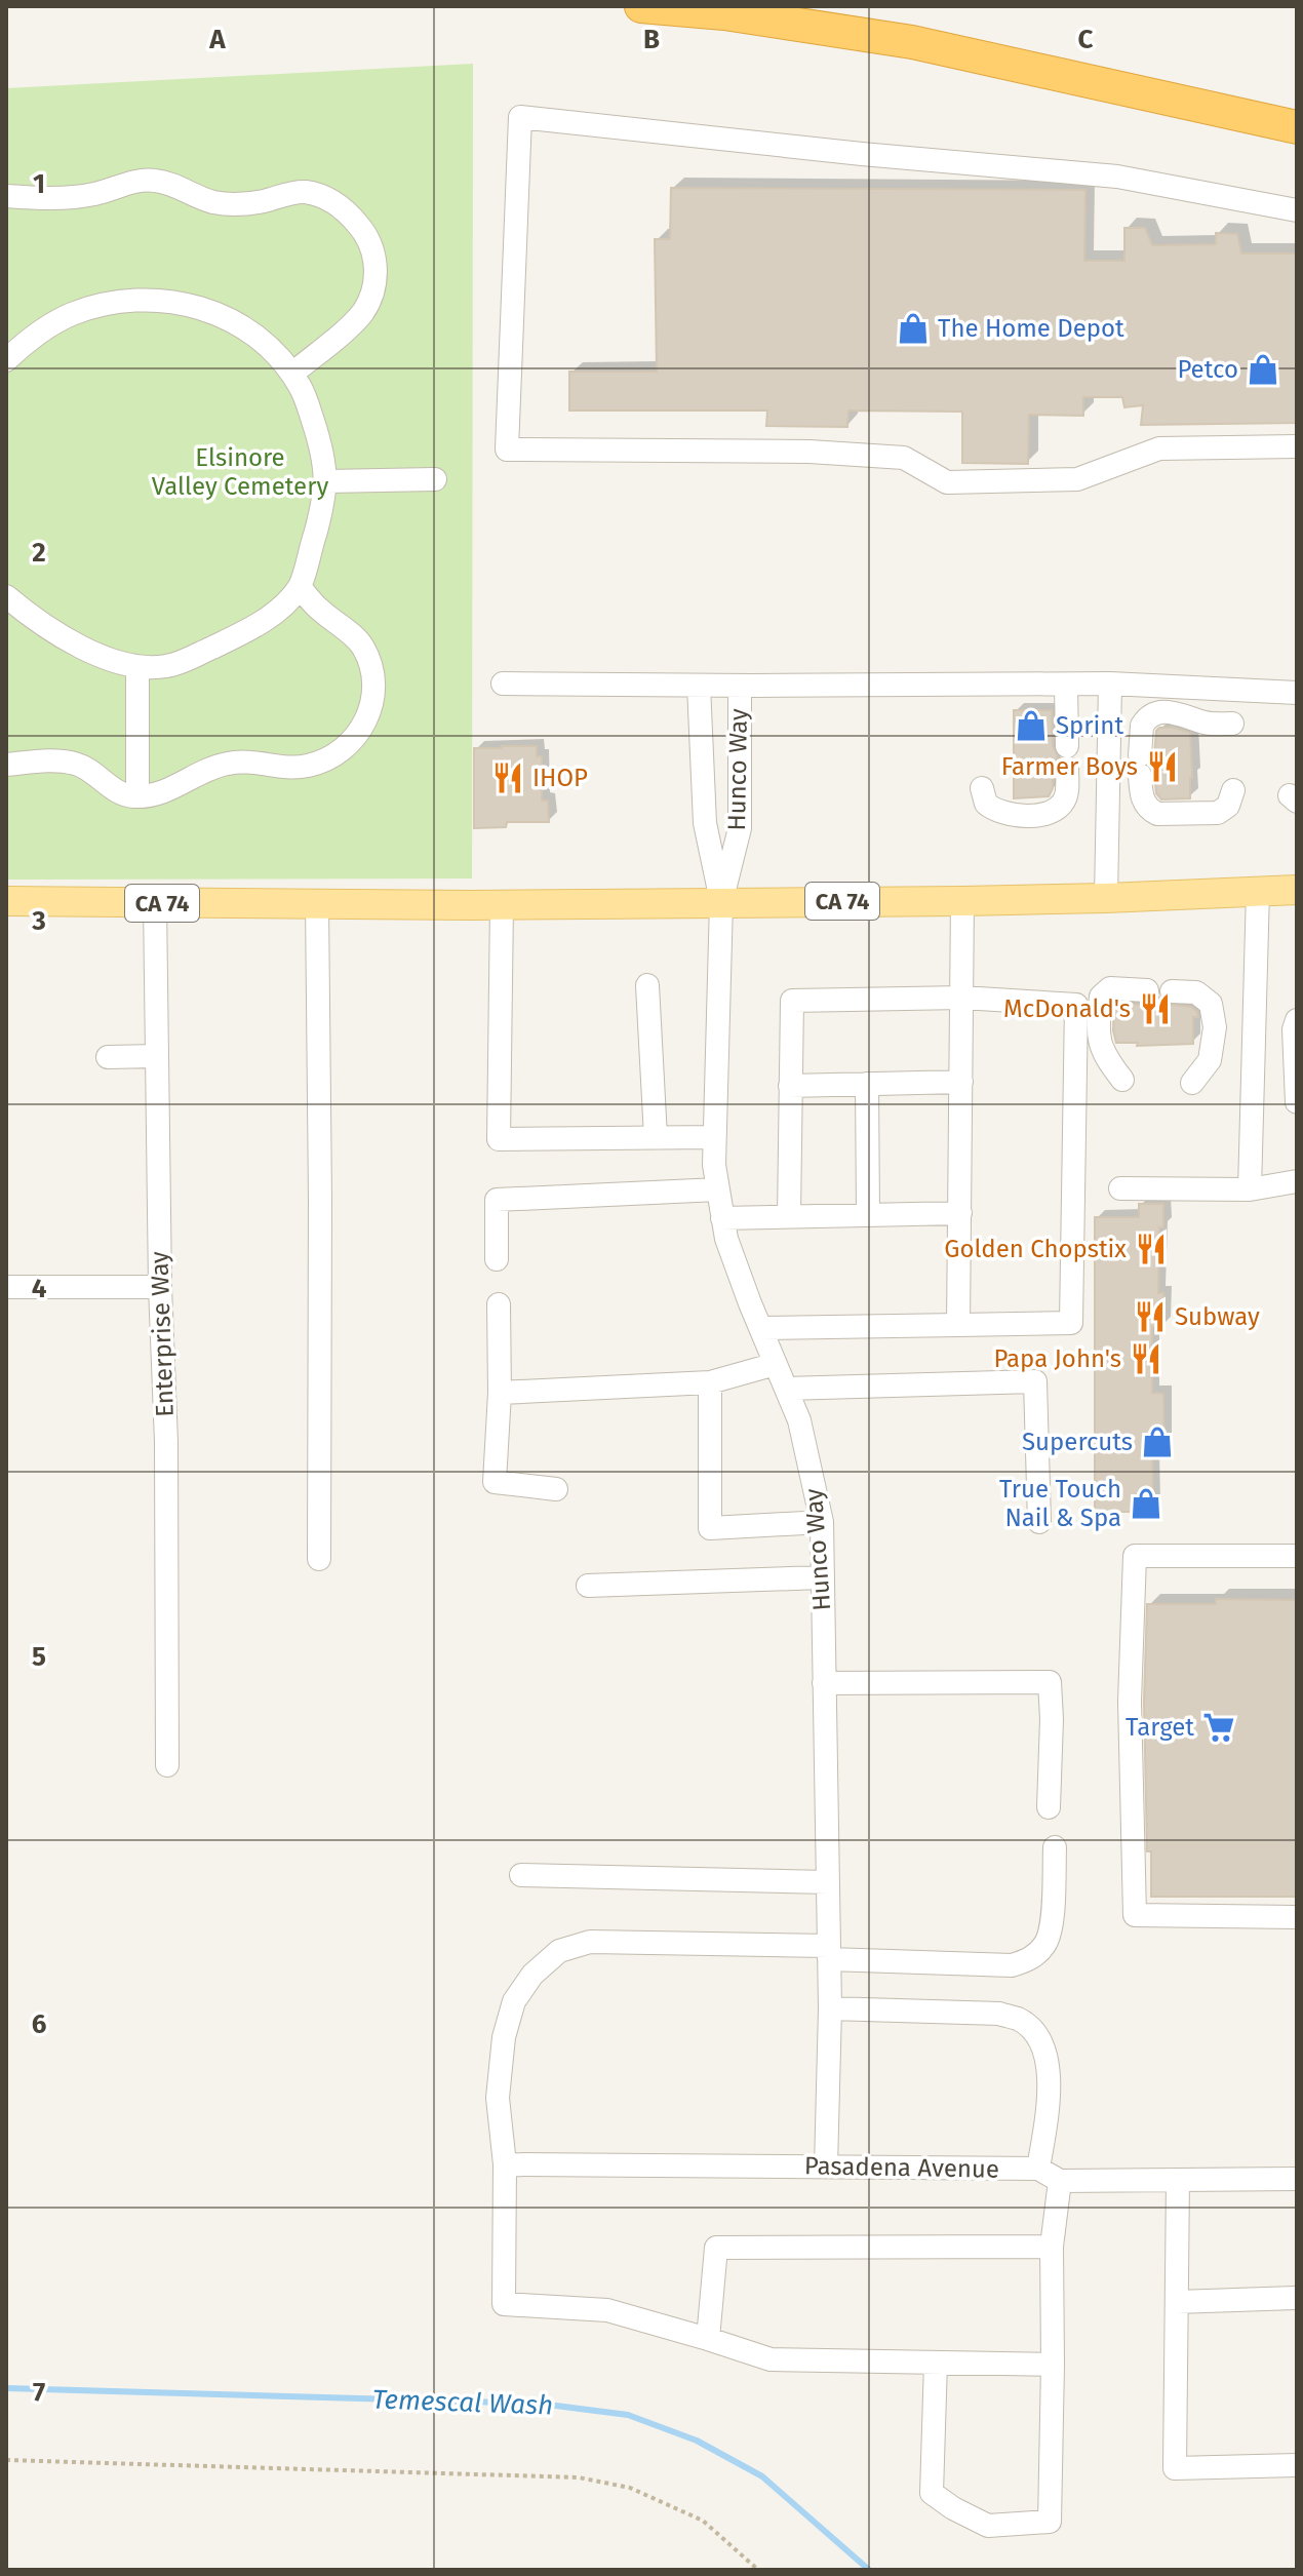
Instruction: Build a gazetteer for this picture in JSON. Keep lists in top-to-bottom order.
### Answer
{
  "streets": {
    "main road": ["CA 74"],
    "street": ["Hunco Way", "Enterprise Way", "Pasadena Avenue"]
  },
  "crossings": [
    ["Hunco Way", "CA 74"],
    ["Hunco Way", "Pasadena Avenue"],
    ["CA 74", "Enterprise Way"]
  ],
  "water": ["Temescal Wash"],
  "parks": ["Elsinore Valley Cemetery"],
  "places": {
    "shop": [
      "The Home Depot",
      "Petco",
      "Sprint",
      "Supercuts",
      "True Touch Nail & Spa"
    ],
    "restaurant": [
      "Farmer Boys",
      "IHOP",
      "McDonald's",
      "Golden Chopstix",
      "Subway",
      "Papa John's"
    ],
    "supermarket": ["Target"]
  },
  "grid": {
    "columns": ["A", "B", "C"],
    "rows": [
      "1",
      "2",
      "3",
      "4",
      "5",
      "6",
      "7"
    ]
  }
}
